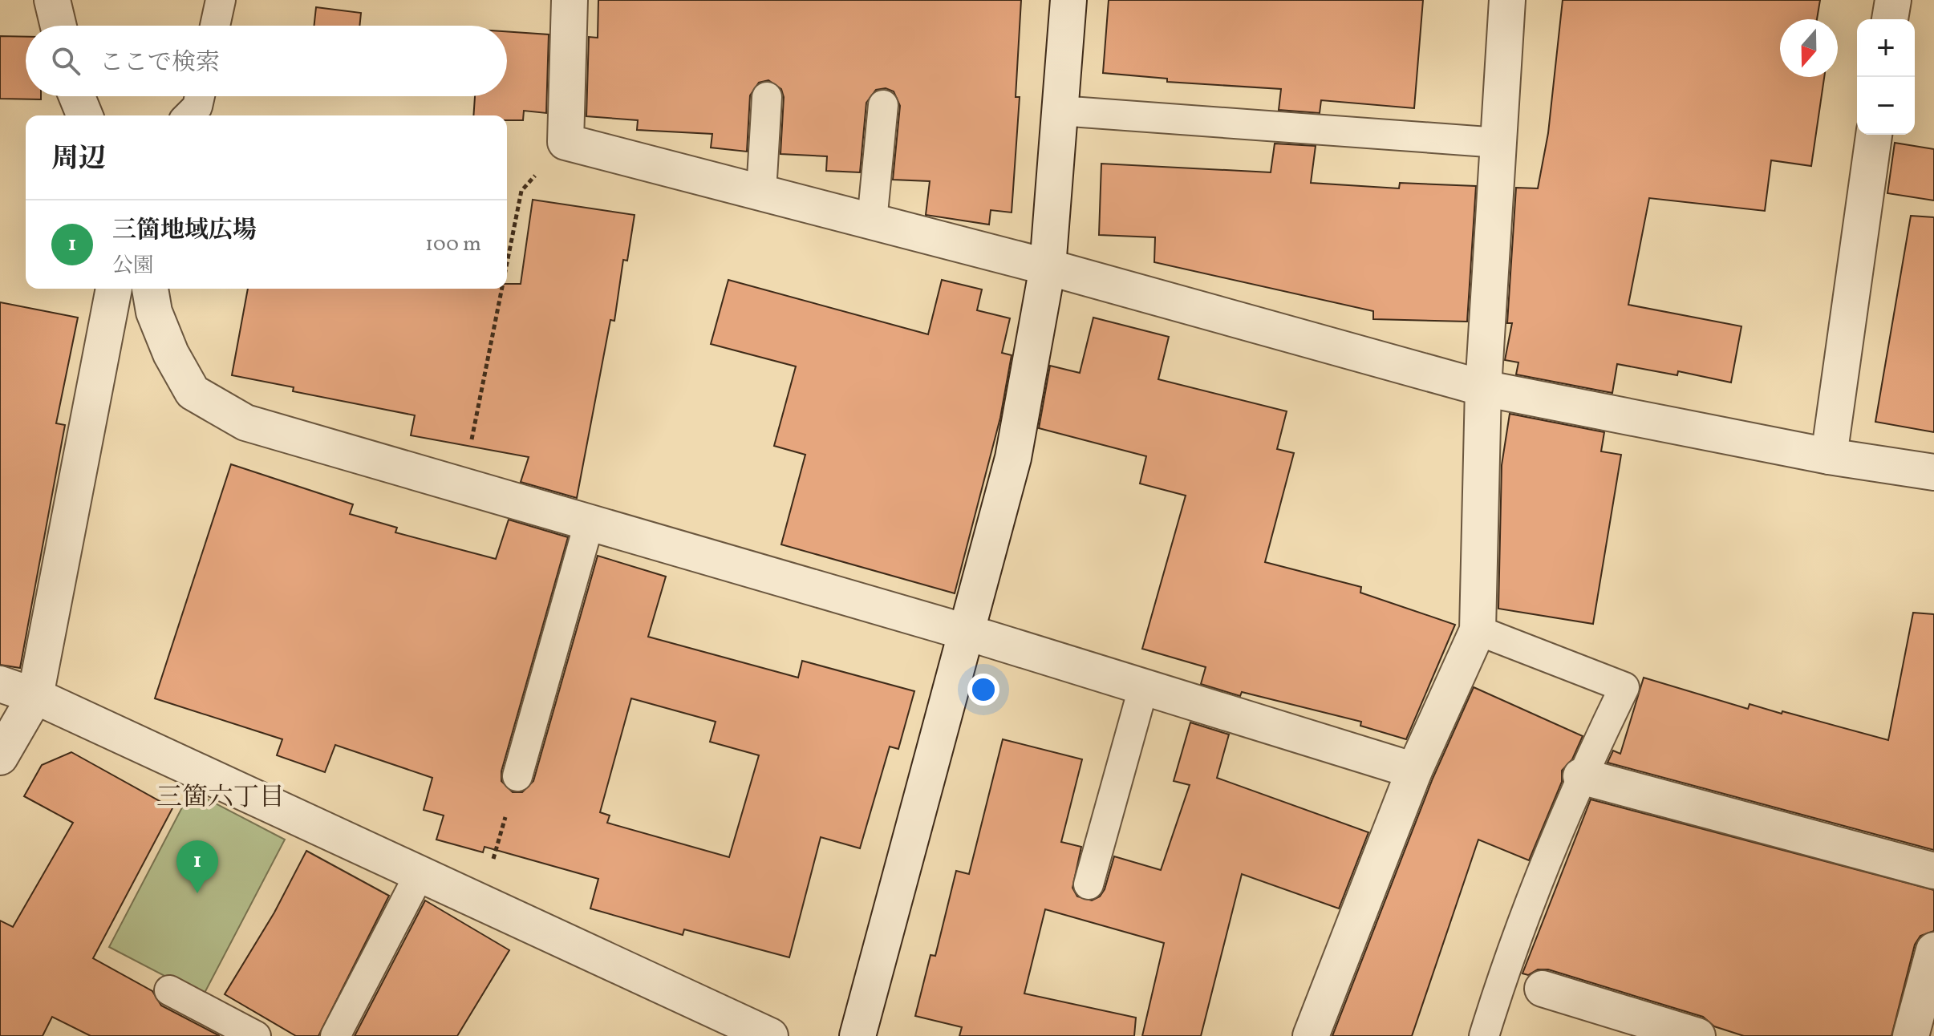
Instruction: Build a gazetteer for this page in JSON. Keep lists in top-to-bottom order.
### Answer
{
  "districts": ["三箇六丁目"],
  "north": "bottom",
  "page": {
    "map_buttons": ["+", "−"],
    "search": "ここで検索",
    "heading": "周辺",
    "list": [
      {
        "mark": "1",
        "name": "三箇地域広場",
        "note": "公園",
        "value": "100 m"
      }
    ],
    "pins": "1"
  }
}
